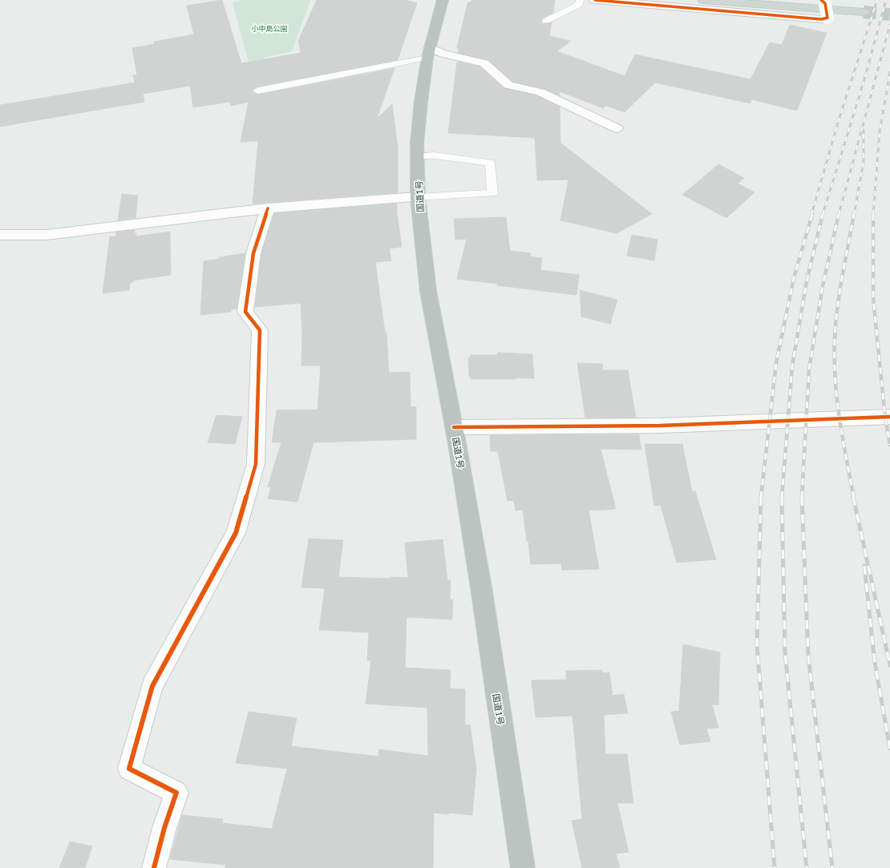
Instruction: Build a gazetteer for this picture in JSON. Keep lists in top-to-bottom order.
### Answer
{
  "streets": {
    "highway": ["国道1号"]
  },
  "parks": ["小中島公園"]
}
